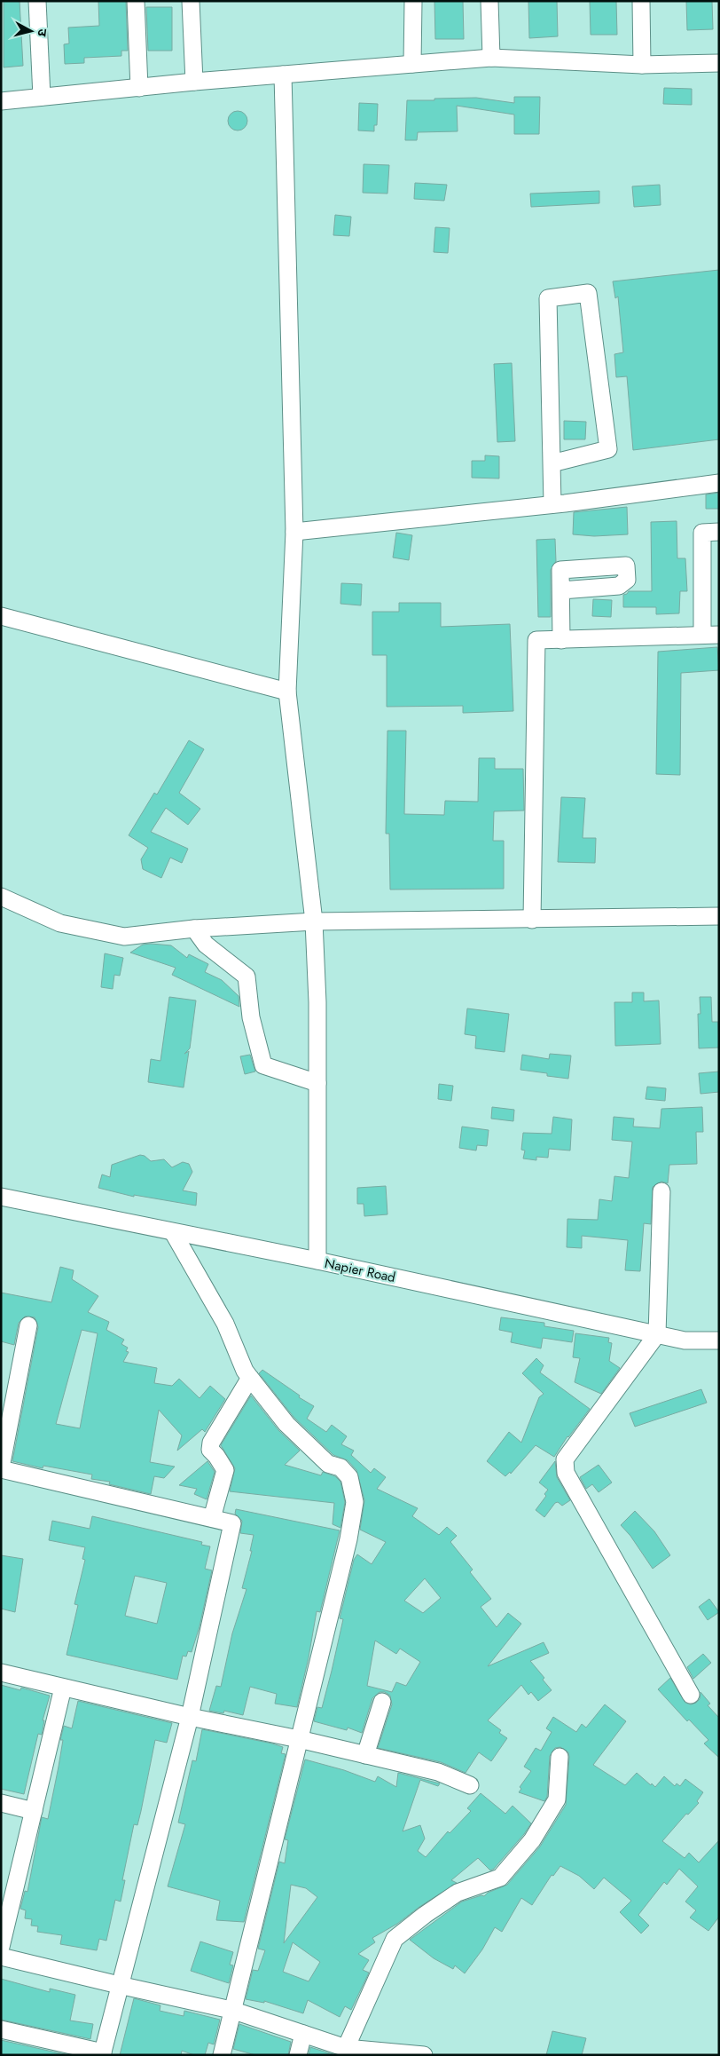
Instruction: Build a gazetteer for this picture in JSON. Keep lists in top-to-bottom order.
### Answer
{
  "streets": {
    "street": ["Napier Road"]
  },
  "north": "right"
}
